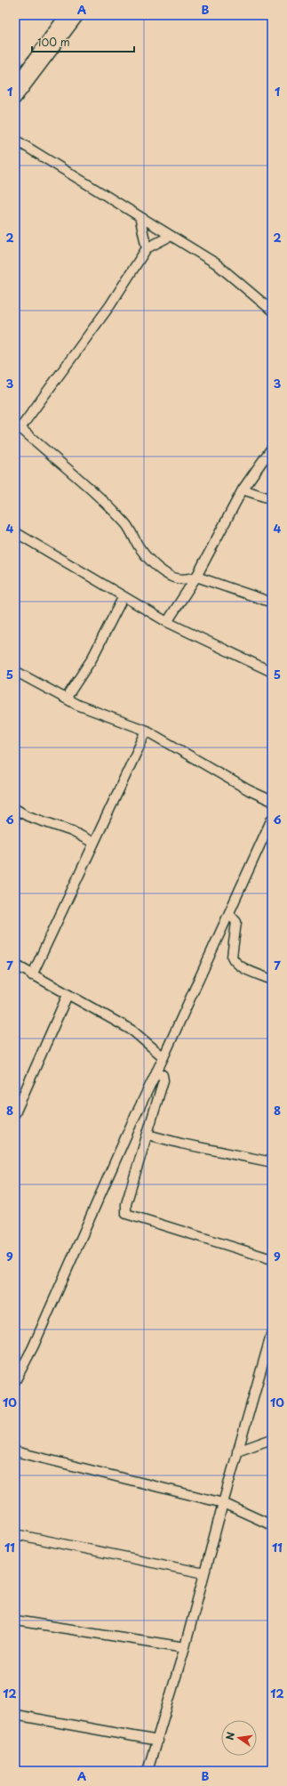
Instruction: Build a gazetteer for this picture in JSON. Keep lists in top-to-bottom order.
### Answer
{
  "scale_bar": "100 m",
  "north": "left",
  "grid": {
    "columns": ["A", "B"],
    "rows": [
      "1",
      "2",
      "3",
      "4",
      "5",
      "6",
      "7",
      "8",
      "9",
      "10",
      "11",
      "12"
    ]
  }
}
